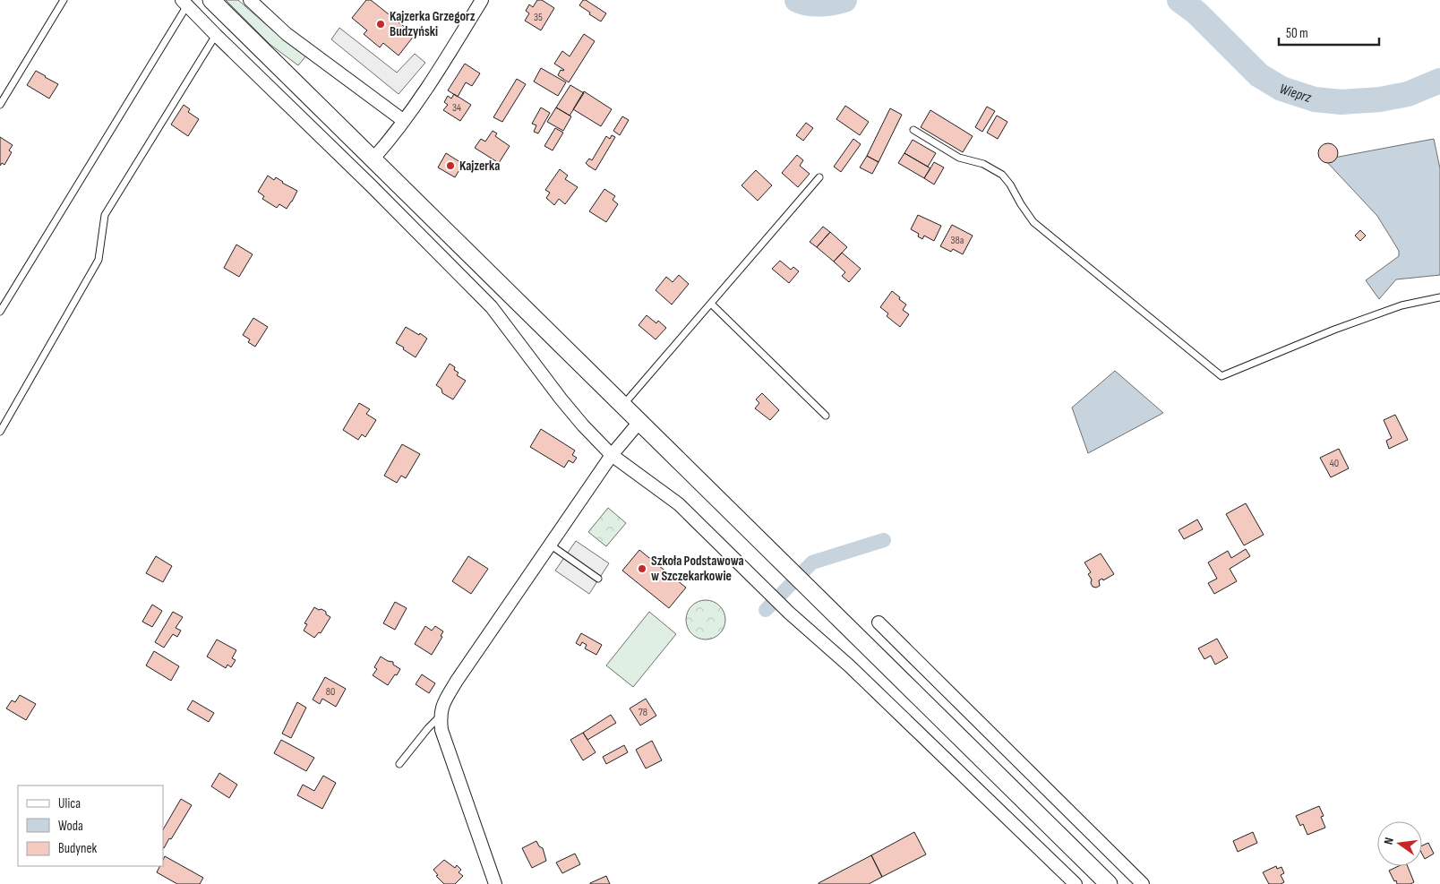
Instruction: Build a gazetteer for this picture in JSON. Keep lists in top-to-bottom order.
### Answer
{
  "water": ["Wieprz"],
  "places": ["Kajzerka Grzegorz Budzyński", "Kajzerka", "Szkoła Podstawowa w Szczekarkowie"],
  "house_numbers": [
    "35",
    "34",
    "38a",
    "40",
    "80",
    "78"
  ],
  "legend": ["Ulica", "Woda", "Budynek"],
  "scale_bar": "50 m",
  "north": "left"
}
